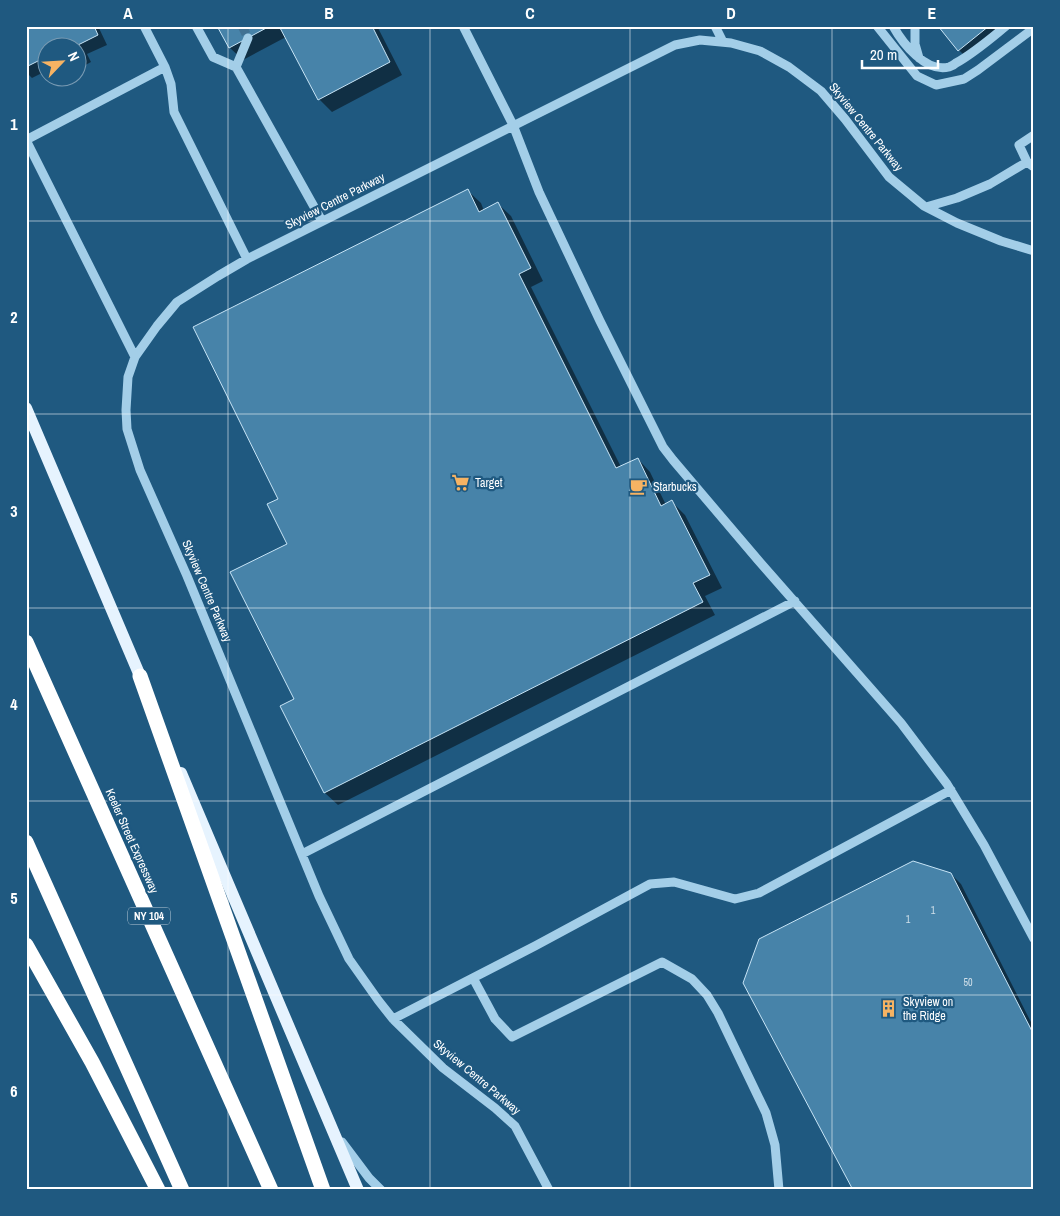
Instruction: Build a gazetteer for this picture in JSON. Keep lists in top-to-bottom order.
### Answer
{
  "streets": {
    "highway": ["Keeler Street Expressway", "NY 104"],
    "street": ["Skyview Centre Parkway"]
  },
  "places": {
    "supermarket": ["Target"],
    "cafe": ["Starbucks"],
    "building": ["Skyview on the Ridge"]
  },
  "house_numbers": ["1", "1", "50"],
  "scale_bar": "20 m",
  "north": "top right",
  "grid": {
    "columns": [
      "A",
      "B",
      "C",
      "D",
      "E"
    ],
    "rows": [
      "1",
      "2",
      "3",
      "4",
      "5",
      "6"
    ]
  }
}
